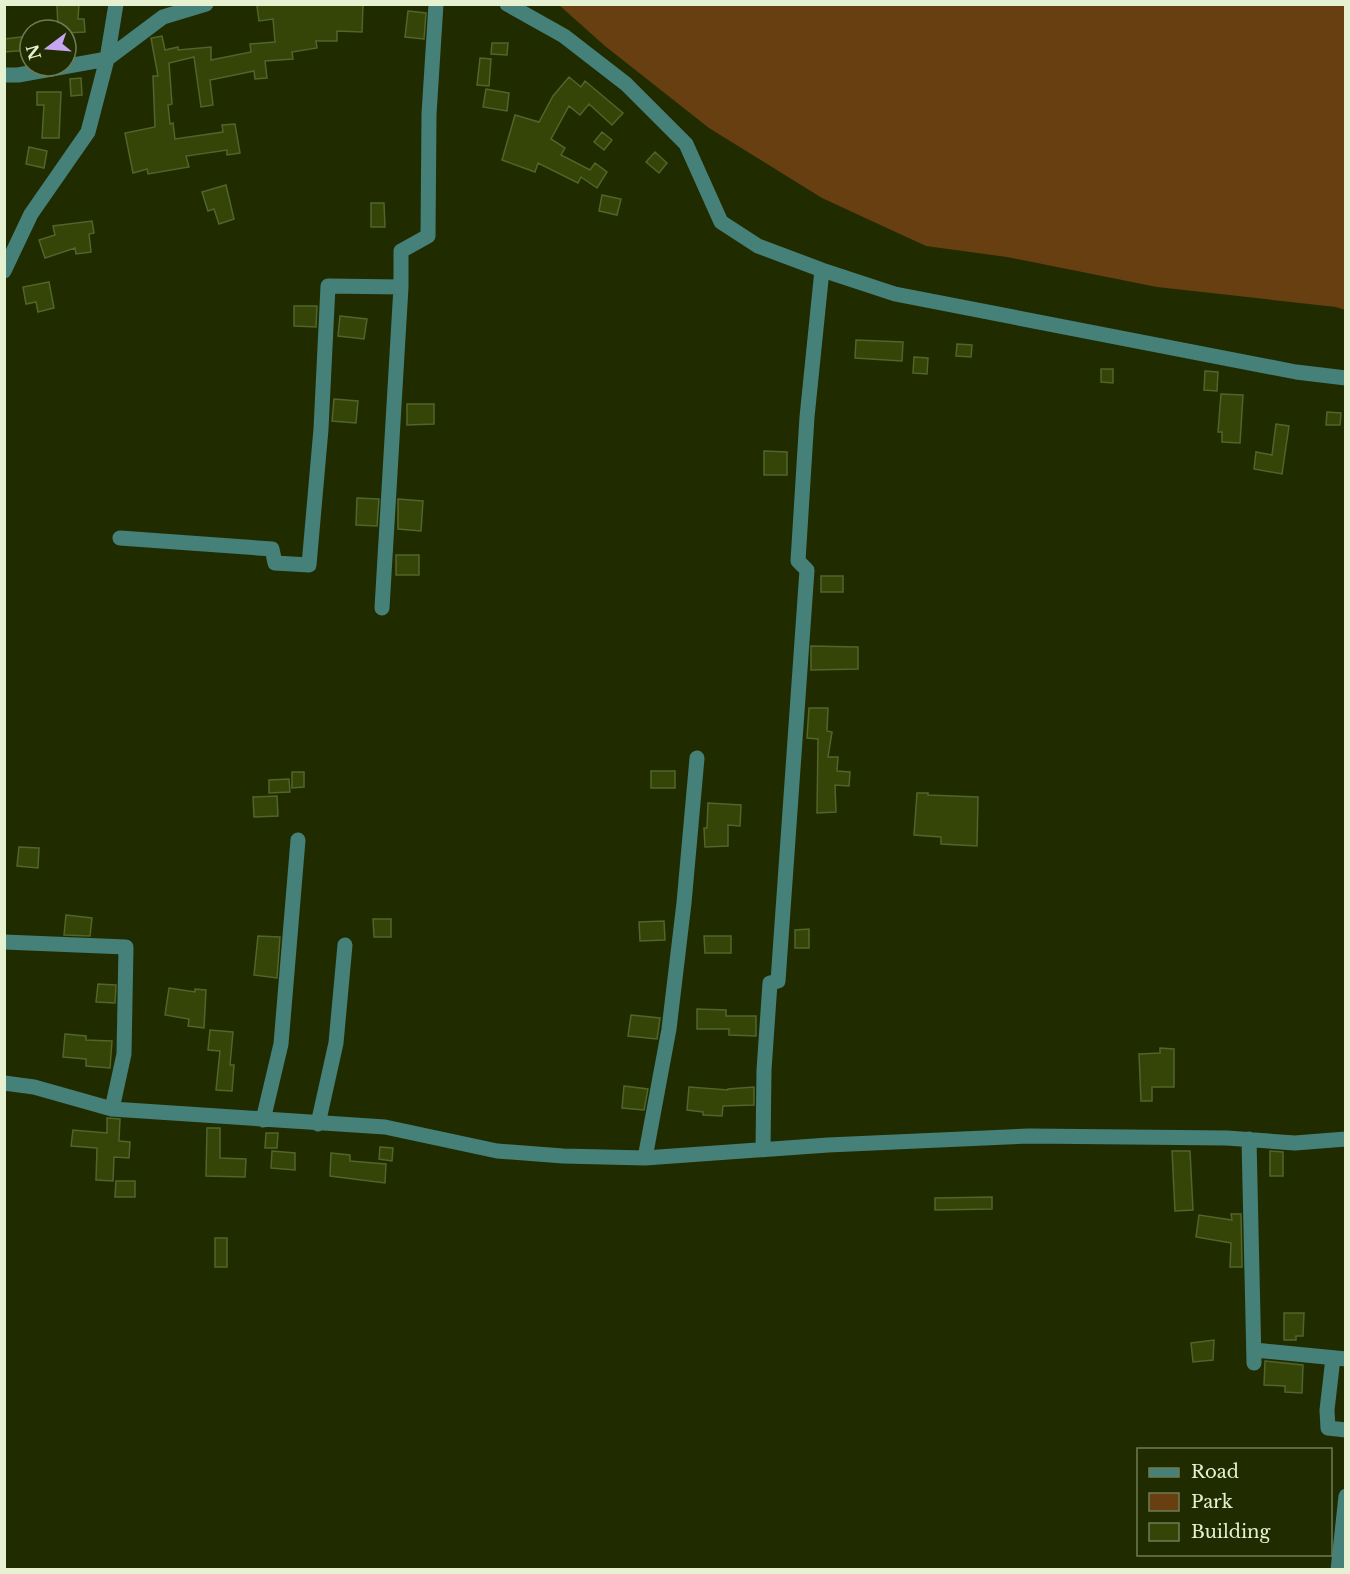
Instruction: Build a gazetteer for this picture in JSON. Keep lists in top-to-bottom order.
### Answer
{
  "legend": ["Road", "Park", "Building"],
  "north": "left"
}
